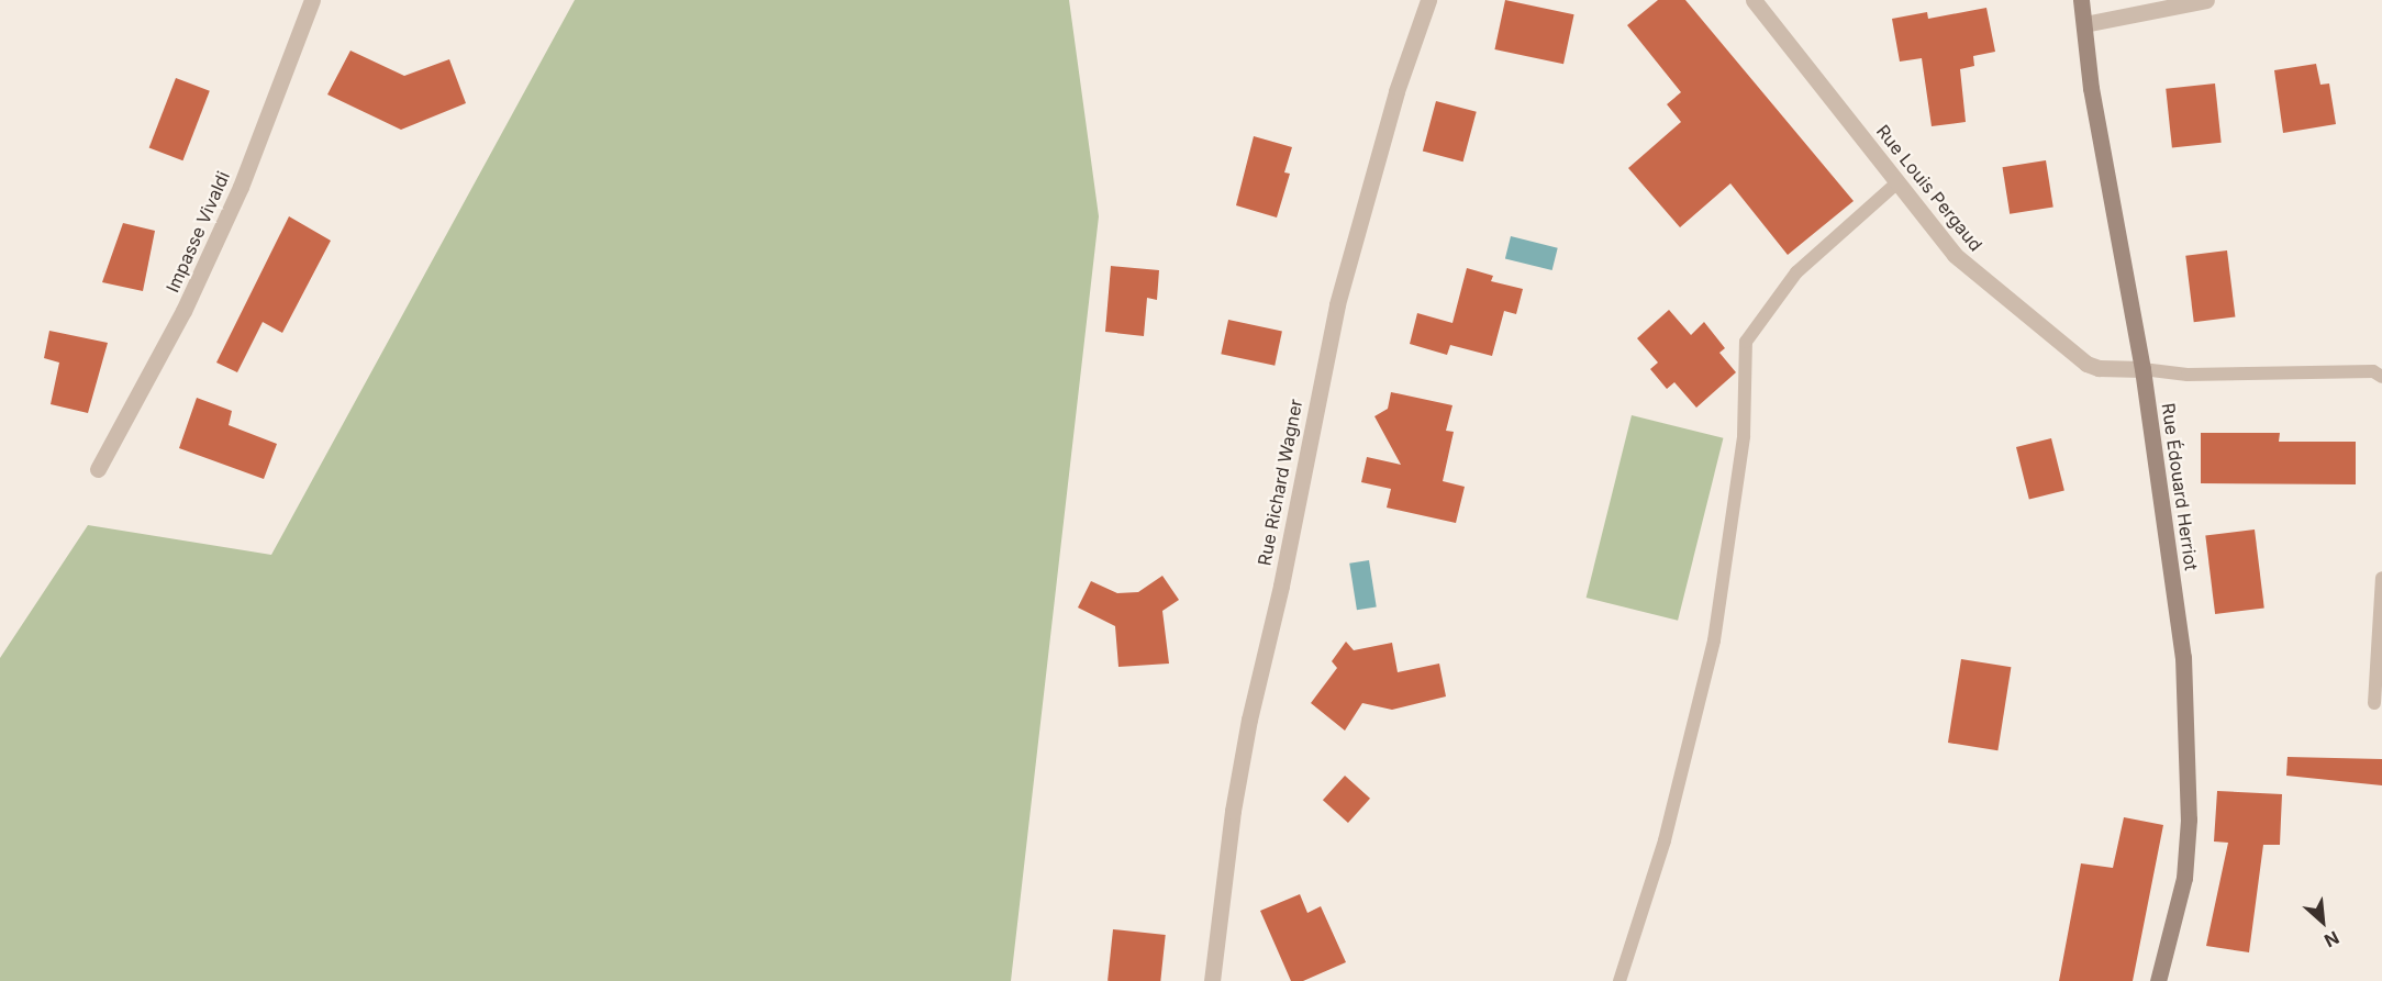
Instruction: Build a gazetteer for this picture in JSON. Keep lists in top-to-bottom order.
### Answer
{
  "streets": {
    "street": [
      "Rue Louis Pergaud",
      "Impasse Vivaldi",
      "Rue Richard Wagner",
      "Rue Édouard Herriot"
    ]
  },
  "crossings": [
    ["Rue Louis Pergaud", "Rue Édouard Herriot"]
  ],
  "north": "bottom right"
}
